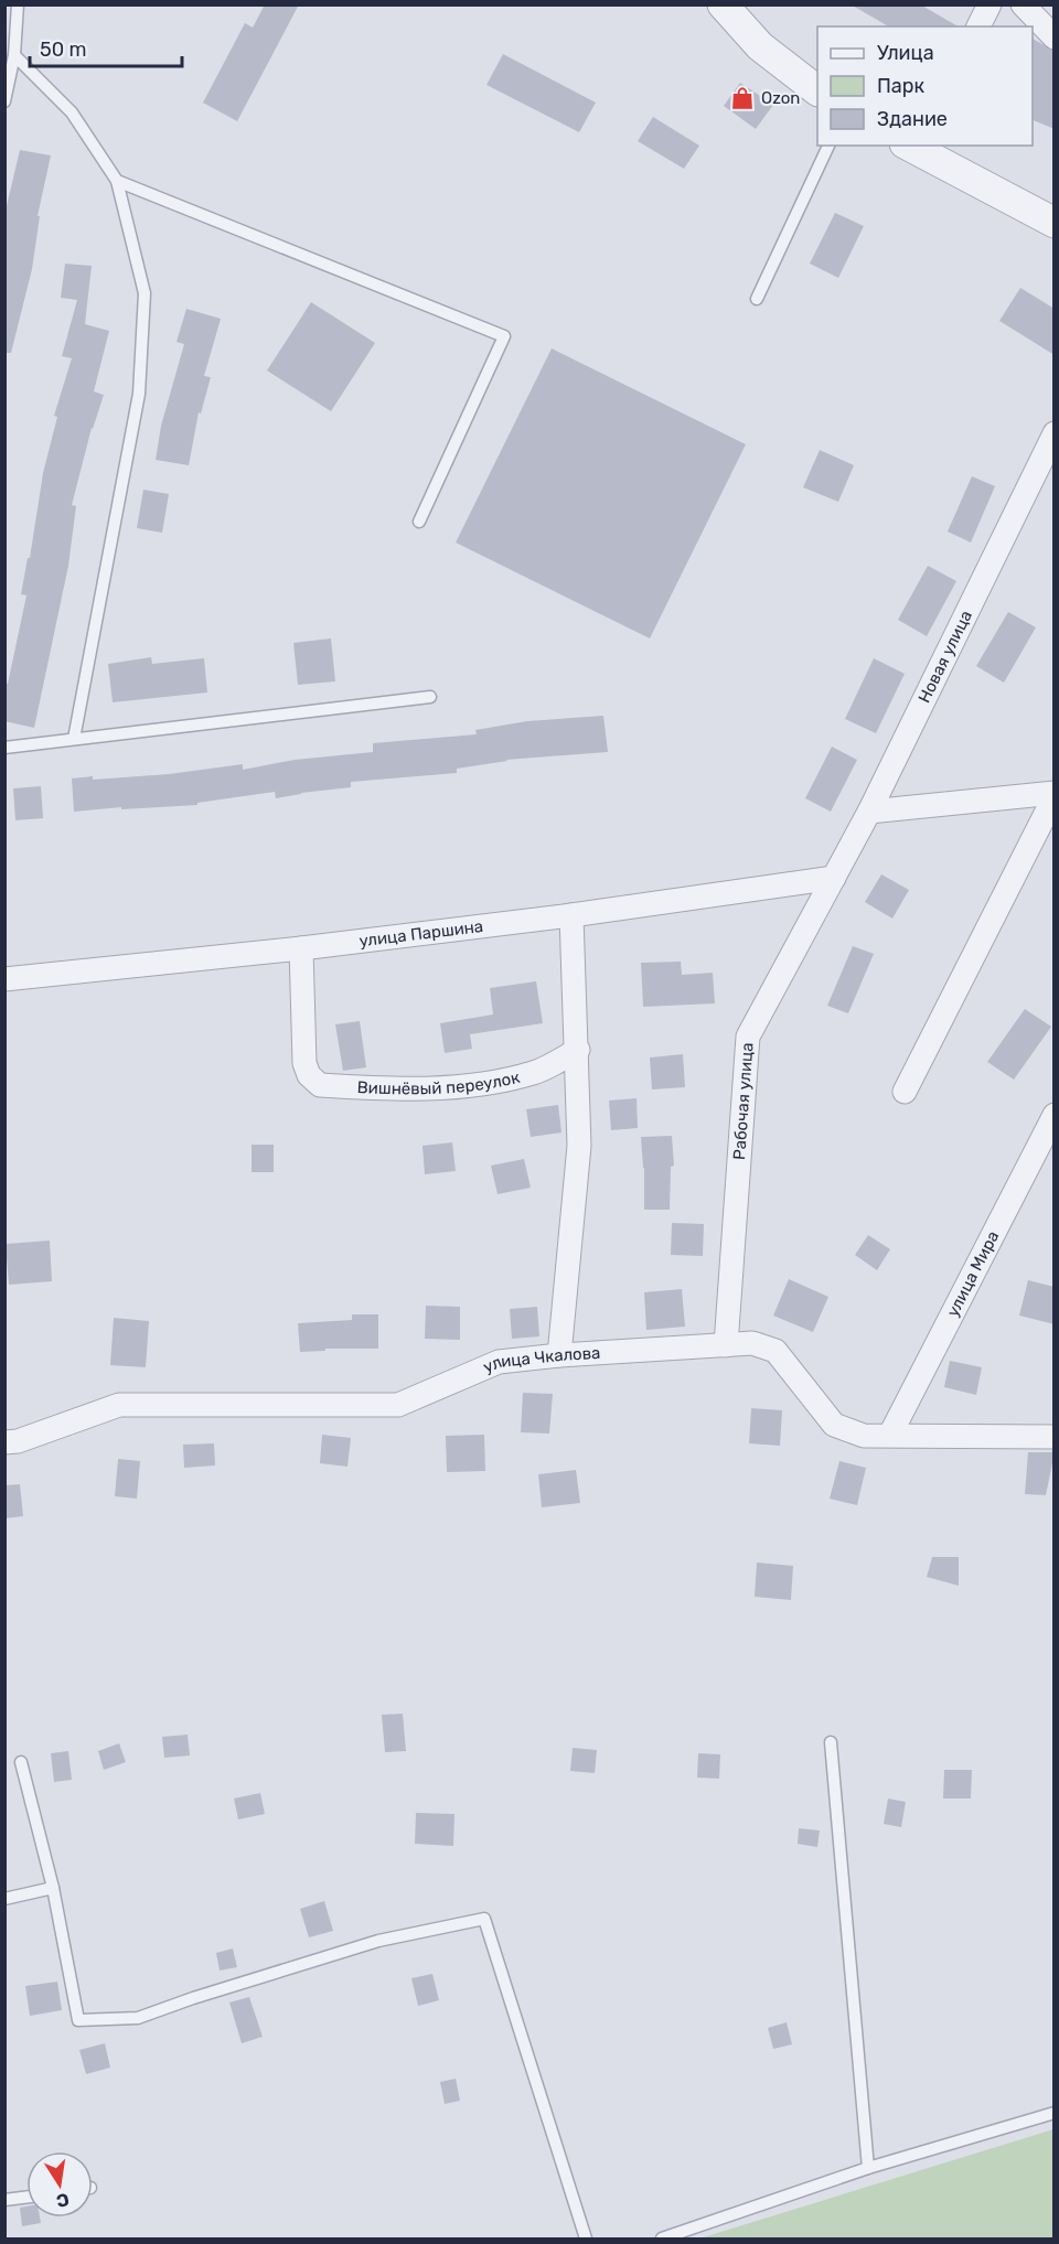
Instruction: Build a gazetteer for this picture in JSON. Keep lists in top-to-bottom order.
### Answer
{
  "streets": {
    "street": [
      "Новая улица",
      "улица Паршина",
      "Вишнёвый переулок",
      "Рабочая улица",
      "улица Мира",
      "улица Чкалова"
    ]
  },
  "crossings": [
    ["Новая улица", "улица Паршина"],
    ["Новая улица", "Рабочая улица"],
    ["улица Паршина", "Вишнёвый переулок"],
    ["улица Паршина", "Рабочая улица"],
    ["Рабочая улица", "улица Чкалова"],
    ["улица Мира", "улица Чкалова"]
  ],
  "places": {
    "shop": ["Ozon"]
  },
  "legend": ["Улица", "Парк", "Здание"],
  "scale_bar": "50 m",
  "north": "bottom"
}
